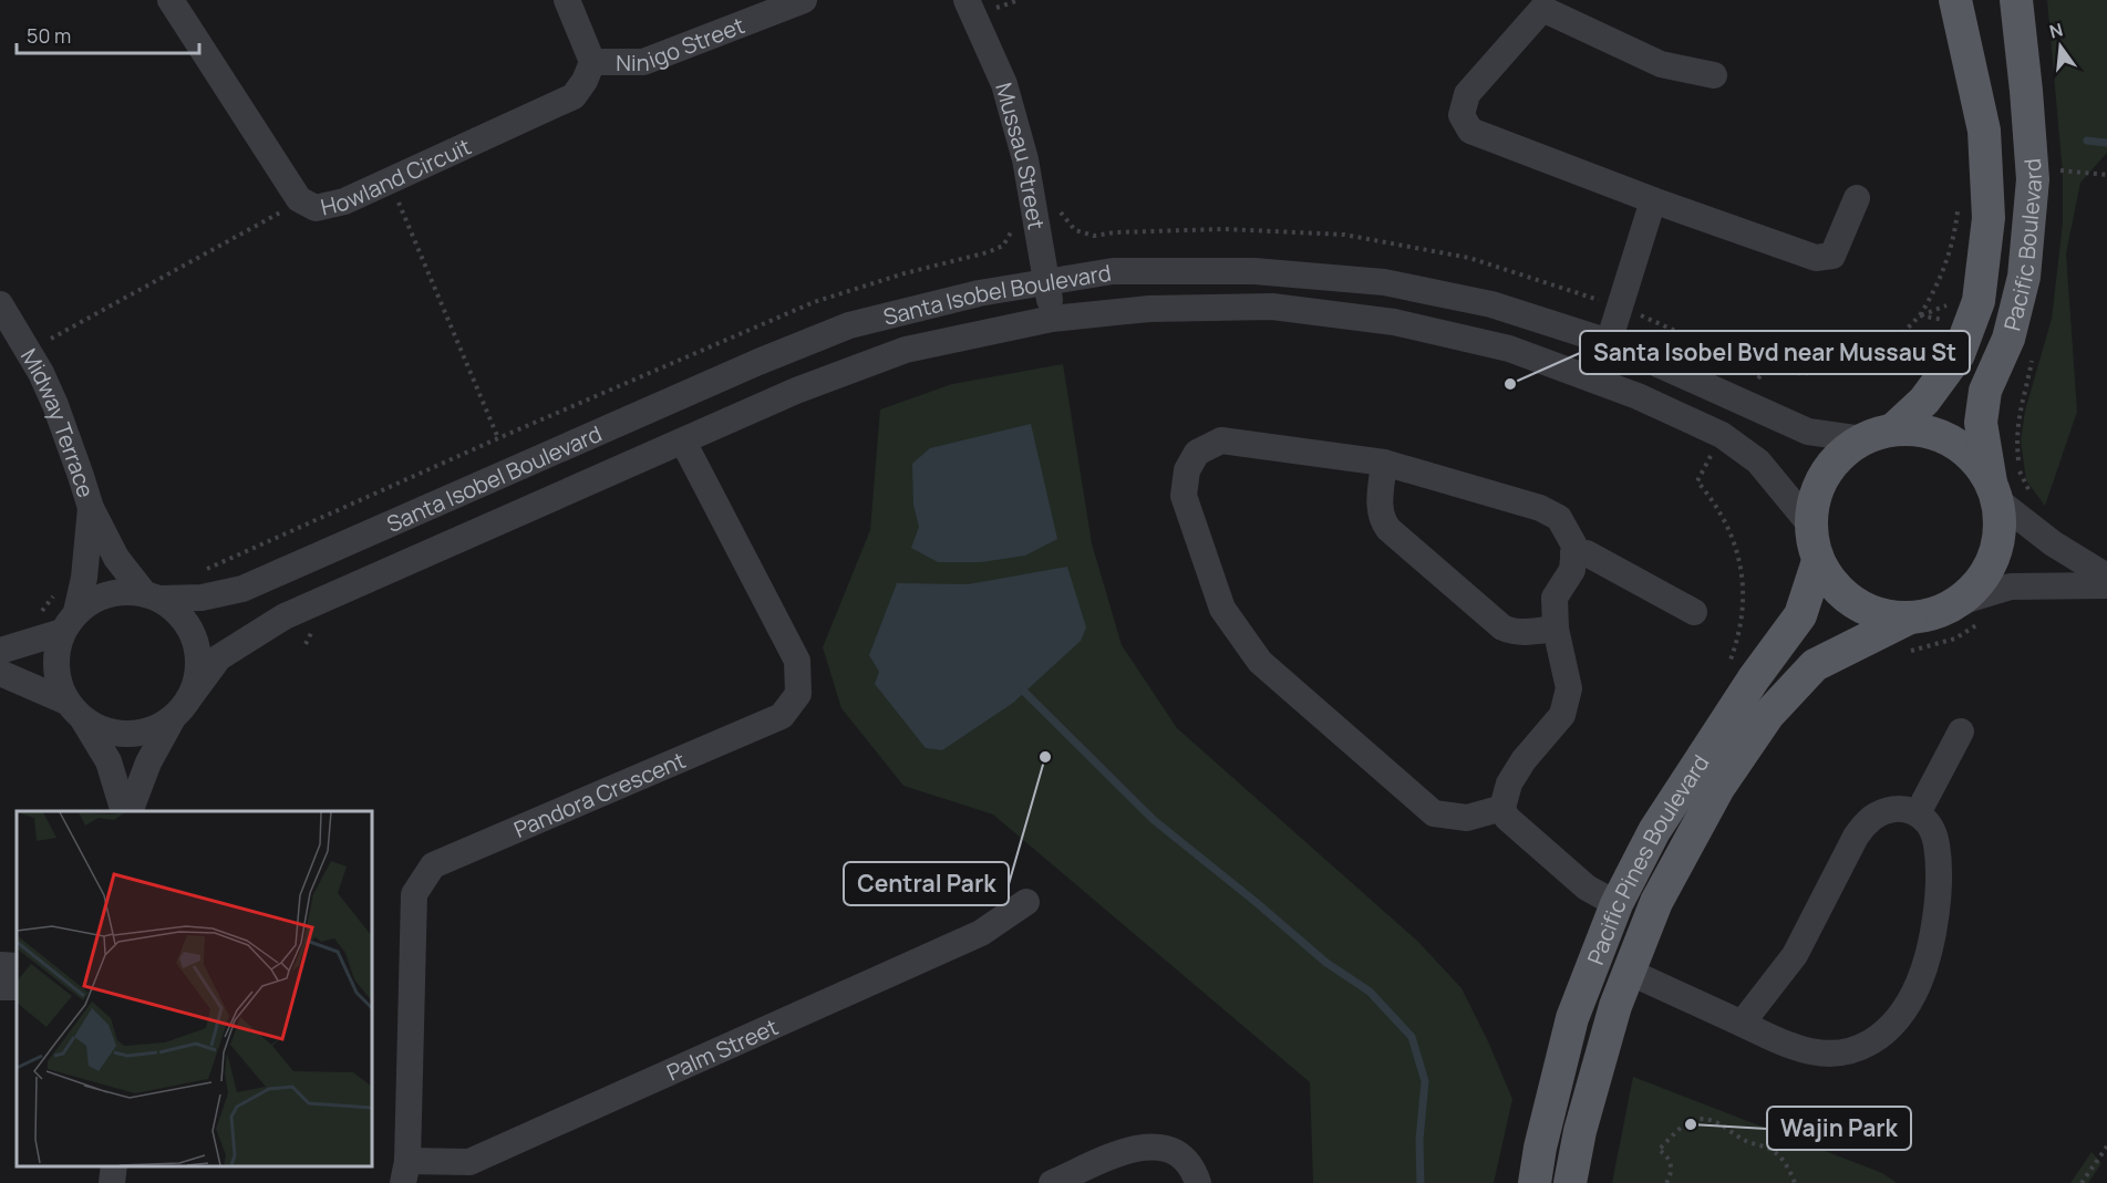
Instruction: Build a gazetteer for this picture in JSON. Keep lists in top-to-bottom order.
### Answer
{
  "streets": {
    "main road": ["Pacific Boulevard", "Pacific Pines Boulevard"],
    "street": [
      "Ninigo Street",
      "Mussau Street",
      "Howland Circuit",
      "Santa Isobel Boulevard",
      "Midway Terrace",
      "Pandora Crescent",
      "Palm Street"
    ]
  },
  "crossings": [
    ["Ninigo Street", "Howland Circuit"],
    ["Mussau Street", "Santa Isobel Boulevard"],
    ["Pacific Boulevard", "Santa Isobel Boulevard"],
    ["Pacific Boulevard", "Pacific Pines Boulevard"],
    ["Santa Isobel Boulevard", "Midway Terrace"],
    ["Santa Isobel Boulevard", "Pandora Crescent"],
    ["Santa Isobel Boulevard", "Pacific Pines Boulevard"],
    ["Pandora Crescent", "Palm Street"]
  ],
  "places": ["Santa Isobel Bvd near Mussau St", "Central Park", "Wajin Park"],
  "scale_bar": "50 m",
  "north": "top"
}
